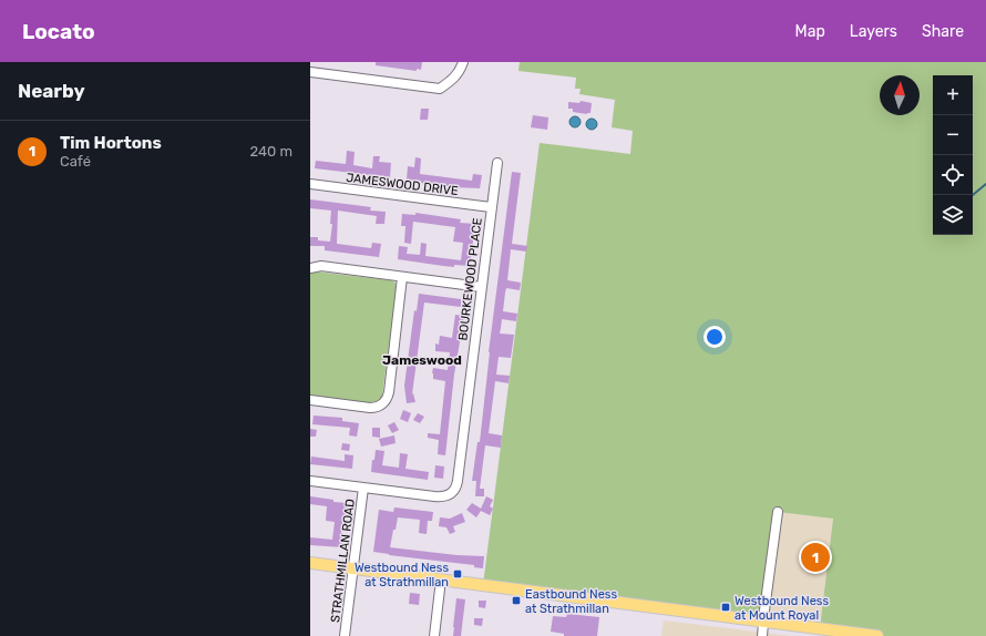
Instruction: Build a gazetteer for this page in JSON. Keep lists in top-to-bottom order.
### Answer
{
  "streets": {
    "street": ["JAMESWOOD DRIVE", "BOURKEWOOD PLACE", "STRATHMILLAN ROAD"]
  },
  "crossings": [
    ["JAMESWOOD DRIVE", "BOURKEWOOD PLACE"],
    ["BOURKEWOOD PLACE", "STRATHMILLAN ROAD"]
  ],
  "districts": ["Jameswood"],
  "places": {
    "transit": ["Westbound Ness at Strathmillan", "Eastbound Ness at Strathmillan", "Westbound Ness at Mount Royal"]
  },
  "north": "top",
  "page": {
    "header": "Locato",
    "nav": ["Map", "Layers", "Share"],
    "heading": "Nearby",
    "map_buttons": ["+", "−"],
    "list": [
      {
        "mark": "1",
        "name": "Tim Hortons",
        "note": "Café",
        "value": "240 m"
      }
    ],
    "pins": "1"
  }
}
